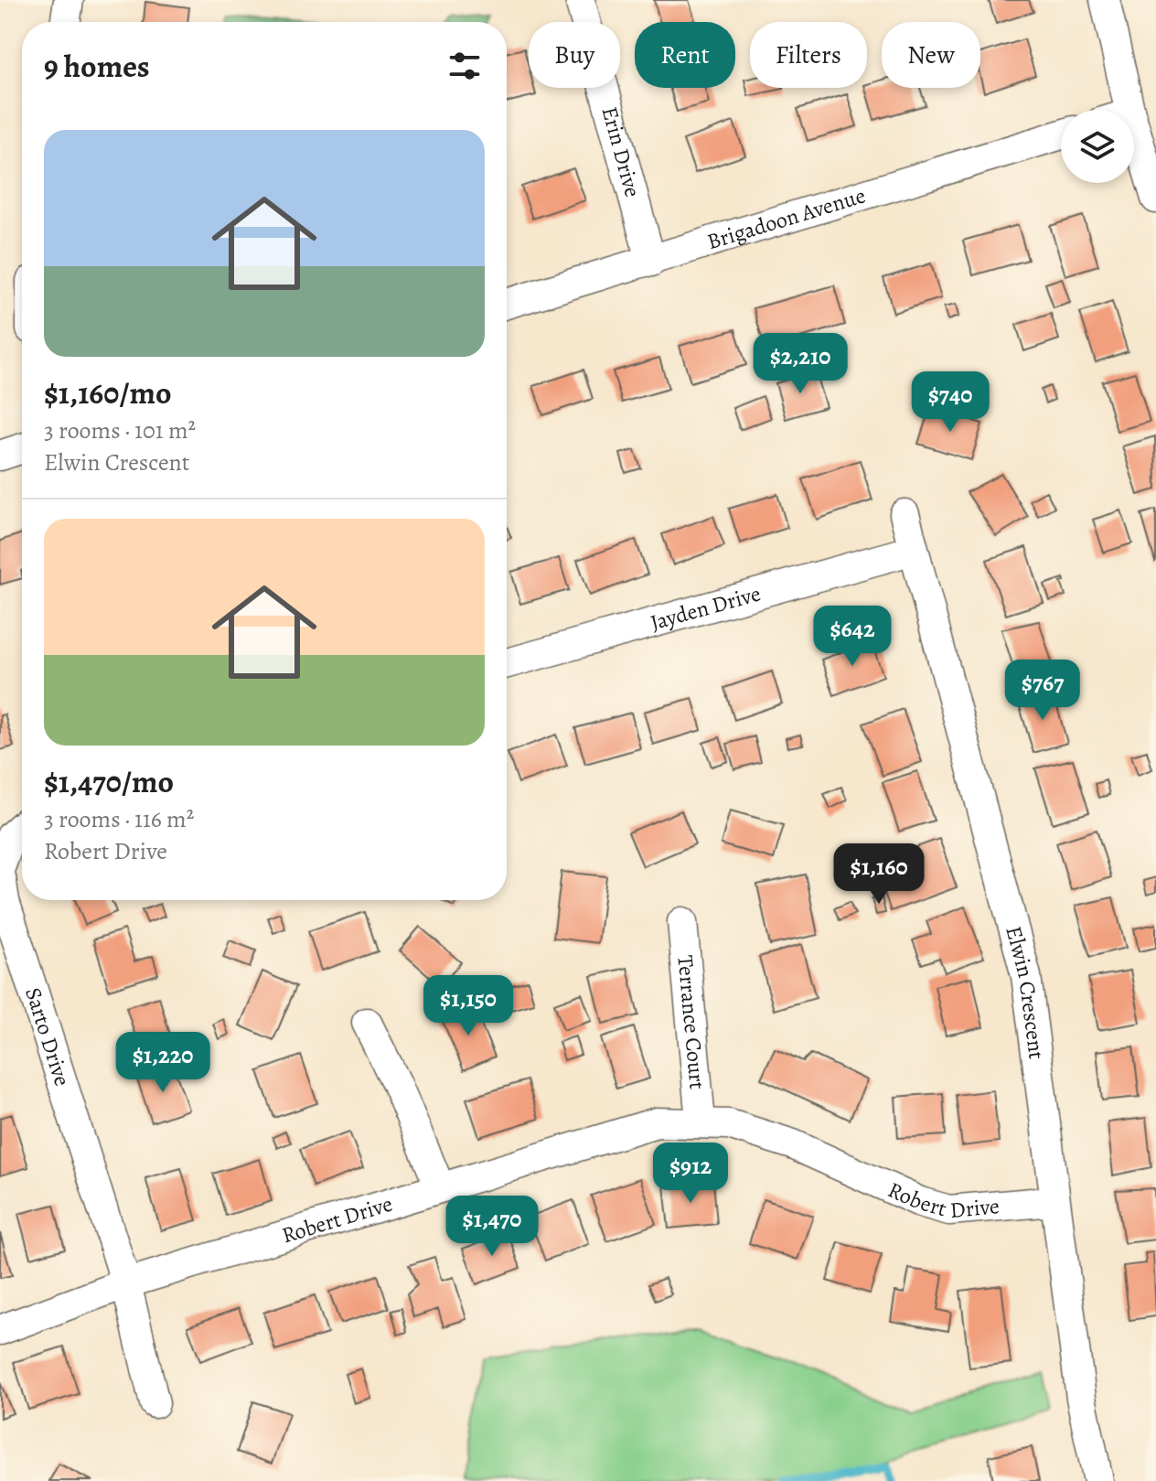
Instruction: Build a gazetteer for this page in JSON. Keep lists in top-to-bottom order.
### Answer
{
  "streets": {
    "street": [
      "Erin Drive",
      "Brigadoon Avenue",
      "Jayden Drive",
      "Elwin Crescent",
      "Terrance Court",
      "Sarto Drive",
      "Robert Drive"
    ]
  },
  "crossings": [
    ["Erin Drive", "Brigadoon Avenue"],
    ["Jayden Drive", "Elwin Crescent"],
    ["Elwin Crescent", "Robert Drive"],
    ["Terrance Court", "Robert Drive"],
    ["Sarto Drive", "Robert Drive"]
  ],
  "page": {
    "chip": [
      "Buy",
      "Rent",
      "Filters",
      "New"
    ],
    "heading": "9 homes",
    "list": [
      {
        "name": "$1,160/mo",
        "note": "3 rooms · 101 m² · Elwin Crescent"
      },
      {
        "name": "$1,470/mo",
        "note": "3 rooms · 116 m² · Robert Drive"
      }
    ],
    "price": [
      "$2,210",
      "$740",
      "$642",
      "$767",
      "$1,160",
      "$1,150",
      "$1,220",
      "$912",
      "$1,470"
    ]
  }
}
